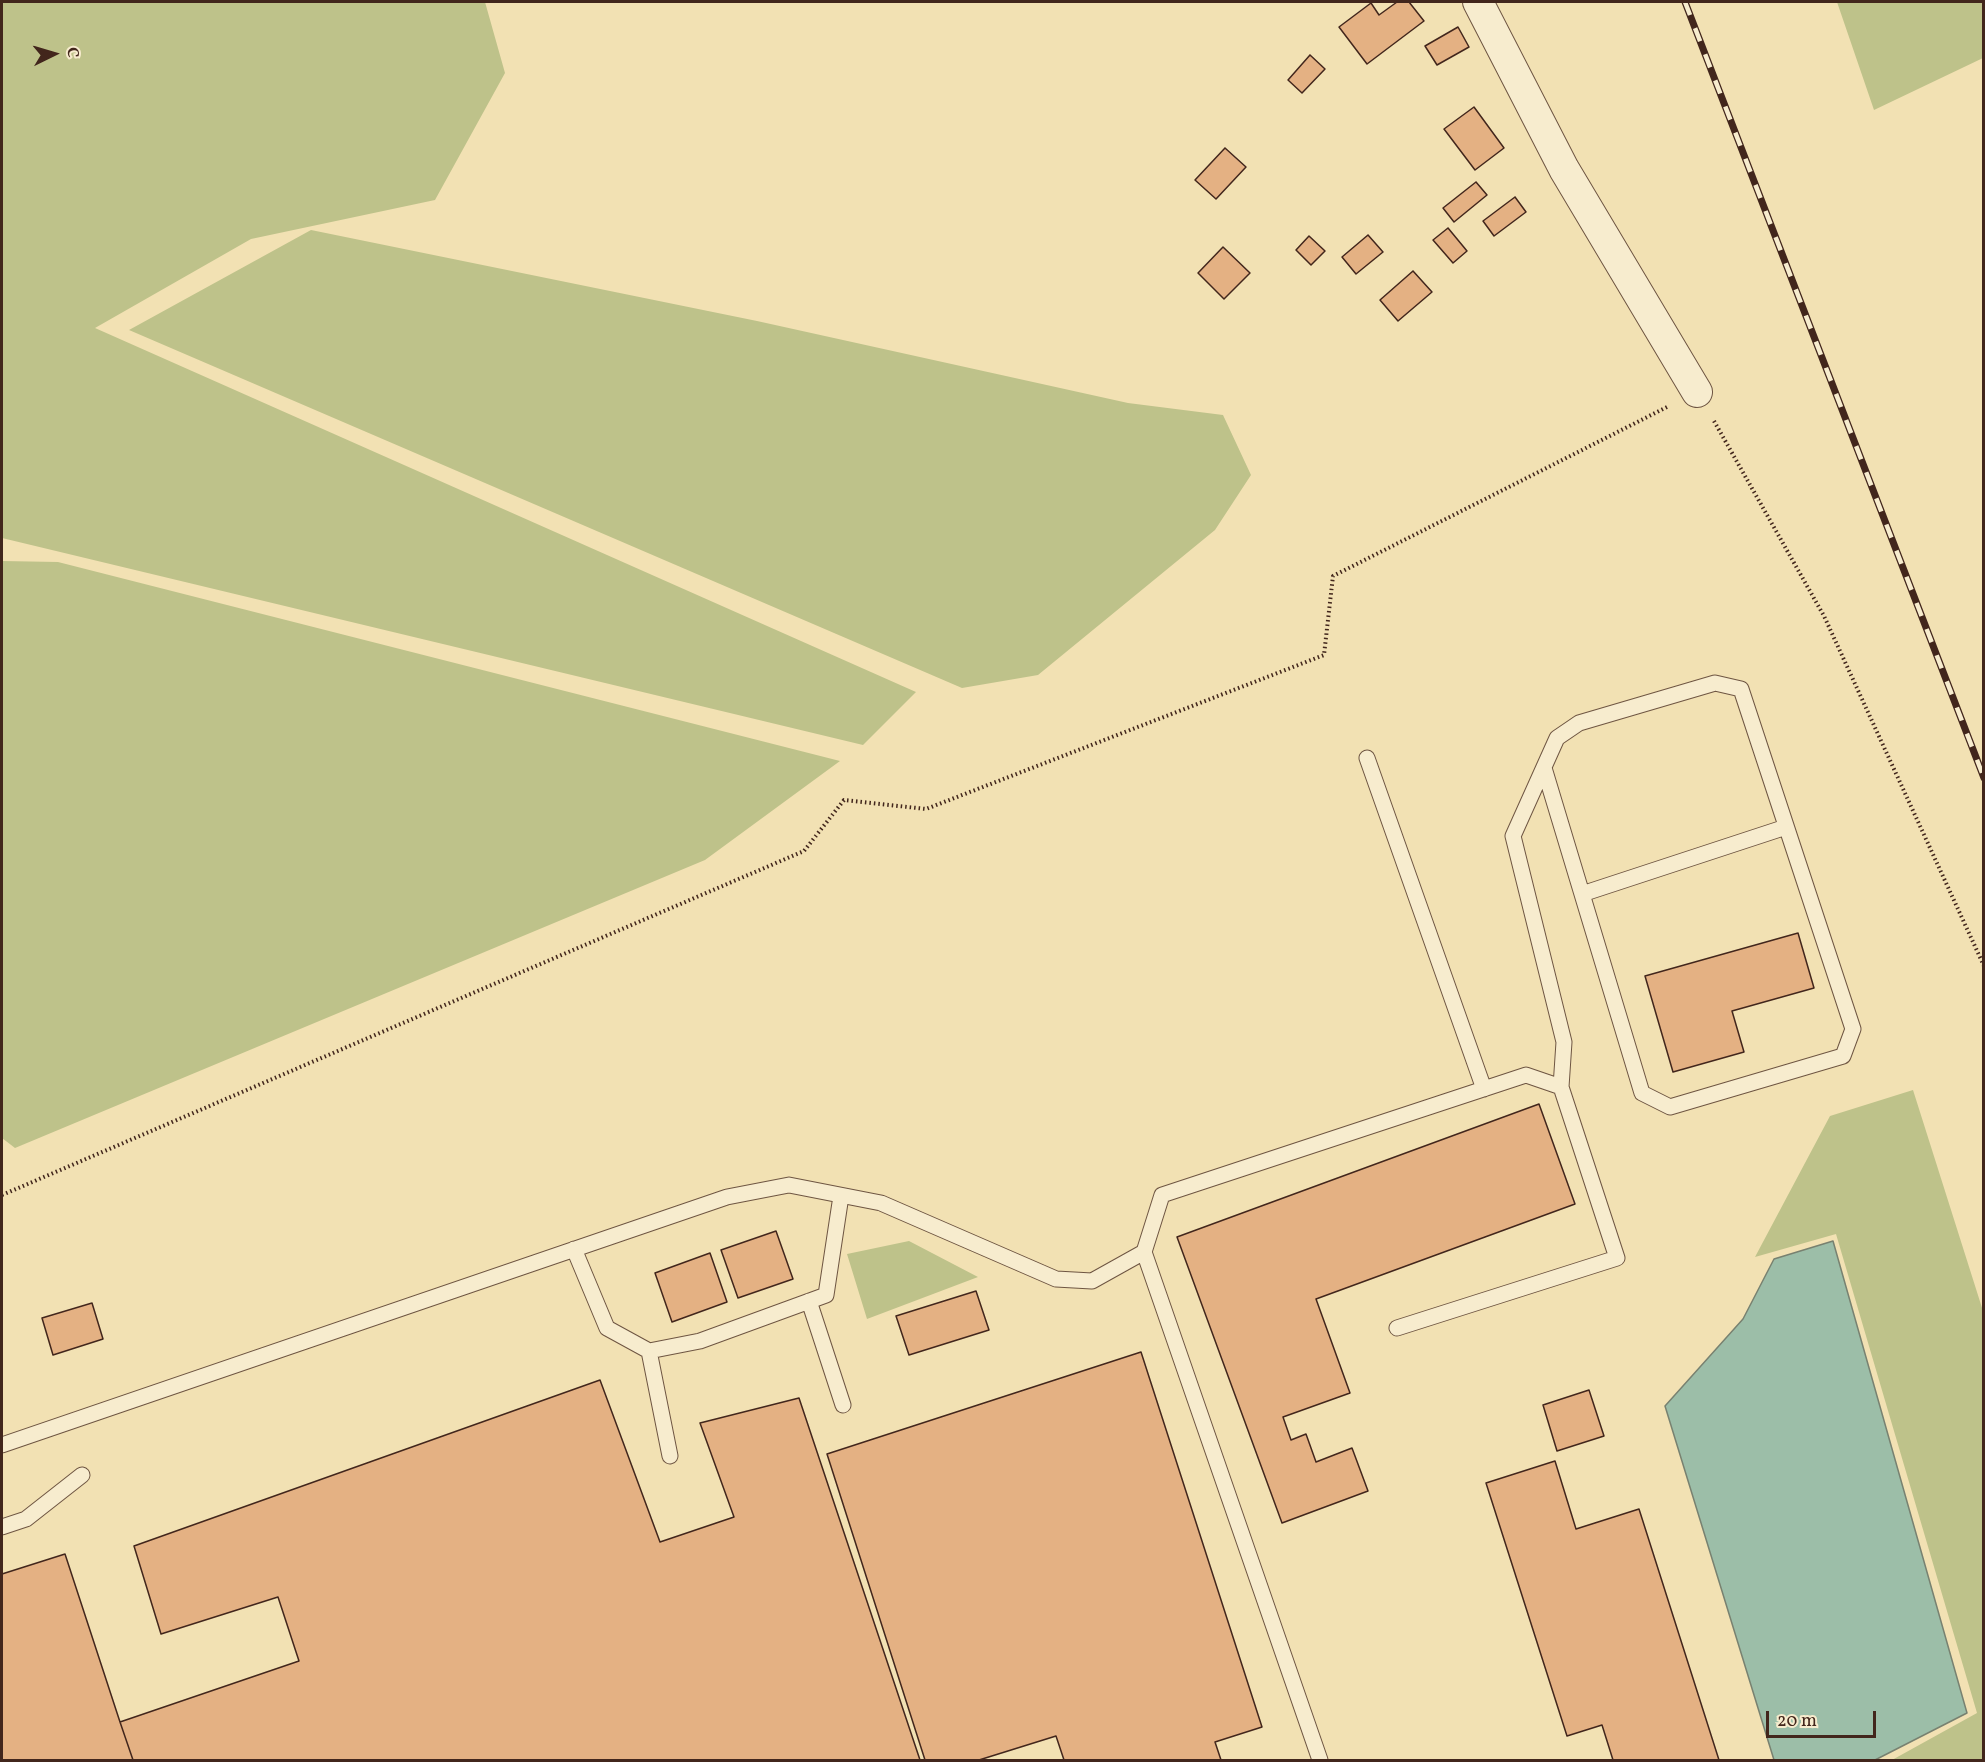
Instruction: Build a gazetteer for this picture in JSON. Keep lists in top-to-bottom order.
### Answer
{
  "scale_bar": "20 m",
  "north": "right"
}
